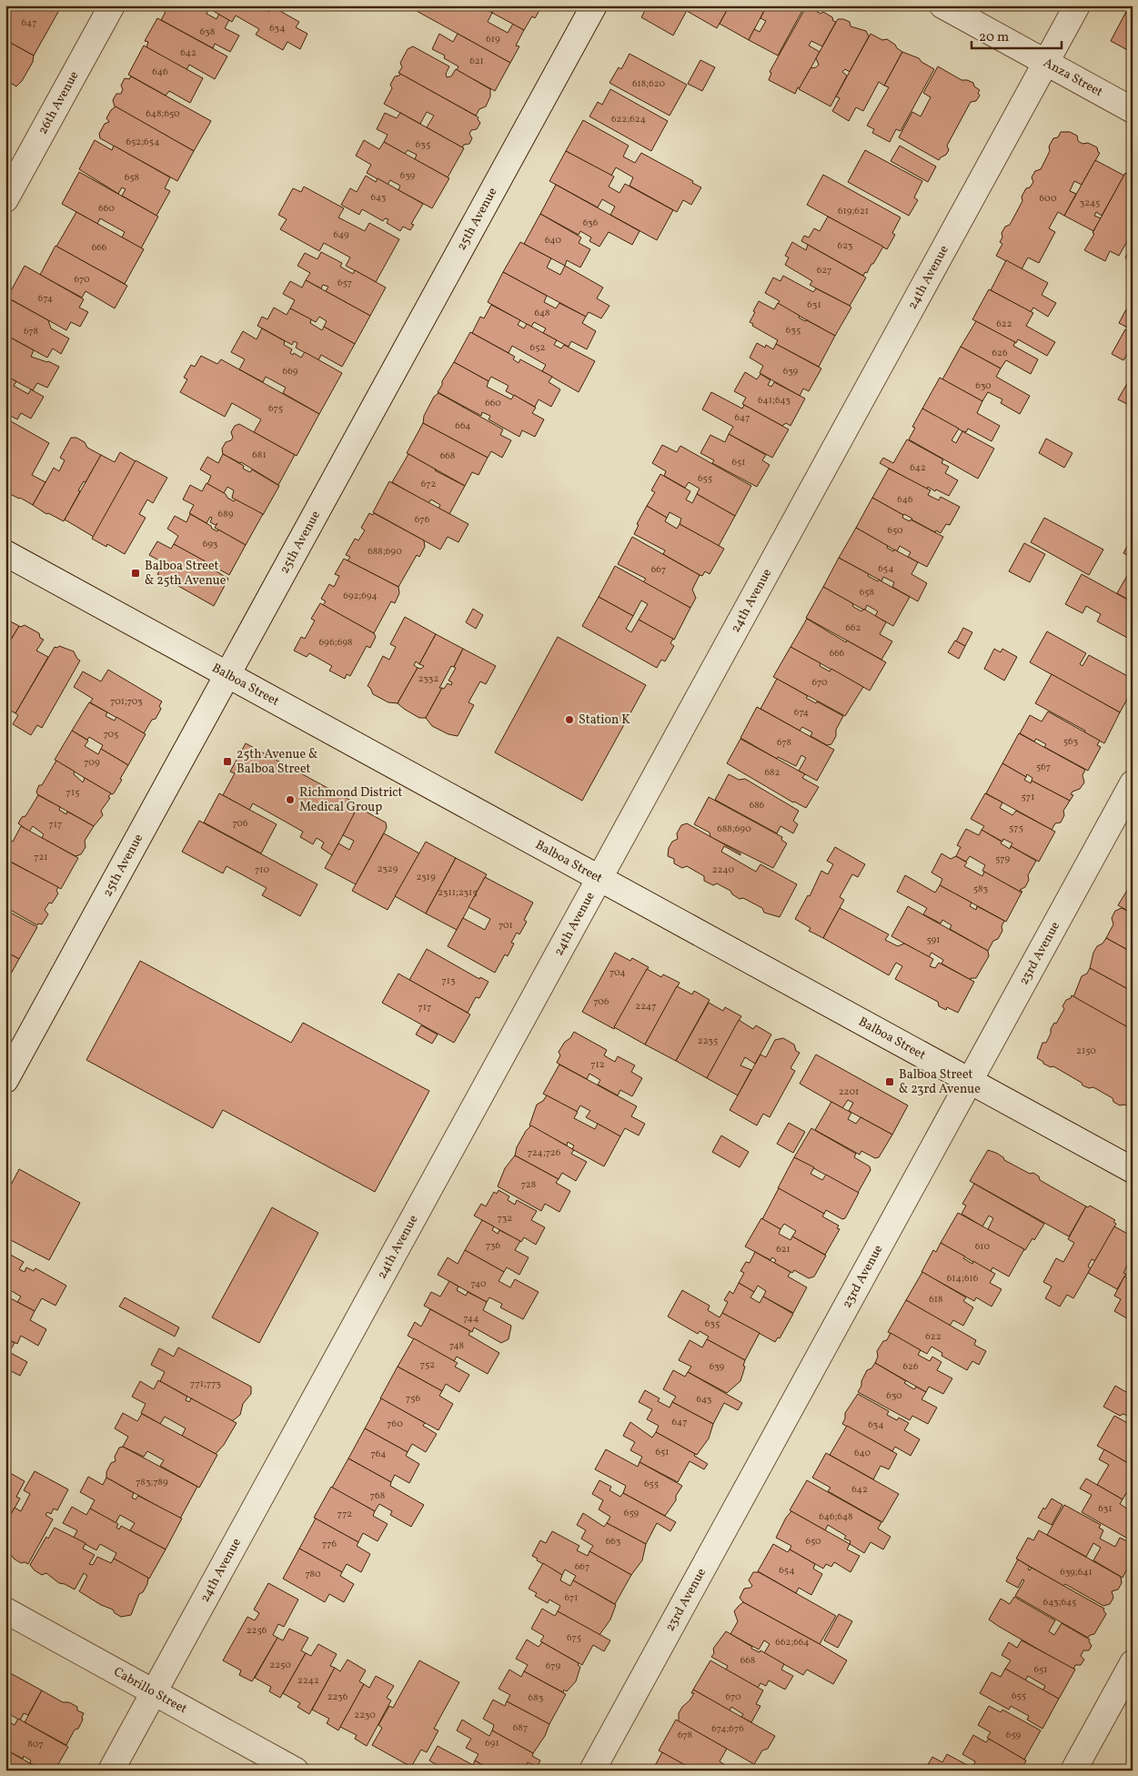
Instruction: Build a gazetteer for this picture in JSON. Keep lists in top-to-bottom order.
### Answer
{
  "streets": {
    "street": [
      "Anza Street",
      "26th Avenue",
      "25th Avenue",
      "24th Avenue",
      "Balboa Street",
      "23rd Avenue",
      "Cabrillo Street"
    ]
  },
  "crossings": [
    ["Anza Street", "24th Avenue"],
    ["25th Avenue", "Balboa Street"],
    ["24th Avenue", "Balboa Street"],
    ["24th Avenue", "Cabrillo Street"],
    ["Balboa Street", "23rd Avenue"]
  ],
  "places": {
    "transit": ["Balboa Street & 25th Avenue", "25th Avenue & Balboa Street", "Balboa Street & 23rd Avenue"],
    "other": ["Station K", "Richmond District Medical Group"]
  },
  "house_numbers": [
    "647",
    "634",
    "638",
    "619",
    "642",
    "621",
    "646",
    "618;620",
    "648;650",
    "622;624",
    "652;654",
    "635",
    "639",
    "658",
    "643",
    "600",
    "3245",
    "660",
    "619;621",
    "636",
    "649",
    "640",
    "623",
    "666",
    "627",
    "670",
    "657",
    "674",
    "631",
    "648",
    "622",
    "635",
    "678",
    "652",
    "626",
    "669",
    "639",
    "630",
    "641;643",
    "660",
    "675",
    "647",
    "664",
    "681",
    "668",
    "651",
    "642",
    "655",
    "672",
    "646",
    "689",
    "676",
    "650",
    "693",
    "688;690",
    "654",
    "667",
    "658",
    "692;694",
    "662",
    "696;698",
    "666",
    "2332",
    "670",
    "701;703",
    "674",
    "705",
    "563",
    "678",
    "709",
    "567",
    "682",
    "715",
    "571",
    "686",
    "706",
    "717",
    "575",
    "688;690",
    "721",
    "579",
    "2329",
    "710",
    "2240",
    "2319",
    "583",
    "2311;2315",
    "701",
    "591",
    "704",
    "713",
    "706",
    "2247",
    "717",
    "2235",
    "2150",
    "712",
    "2201",
    "724;726",
    "728",
    "732",
    "736",
    "610",
    "621",
    "614;616",
    "740",
    "618",
    "744",
    "635",
    "622",
    "748",
    "752",
    "639",
    "626",
    "771;773",
    "630",
    "756",
    "643",
    "647",
    "760",
    "634",
    "651",
    "640",
    "764",
    "783;789",
    "655",
    "642",
    "768",
    "631",
    "659",
    "772",
    "646;648",
    "663",
    "650",
    "776",
    "667",
    "654",
    "639;641",
    "780",
    "671",
    "643;645",
    "2256",
    "675",
    "662;664",
    "668",
    "2250",
    "679",
    "651",
    "2242",
    "655",
    "2236",
    "670",
    "683",
    "2230",
    "687",
    "674;676",
    "678",
    "659",
    "691",
    "807"
  ],
  "scale_bar": "20 m"
}
